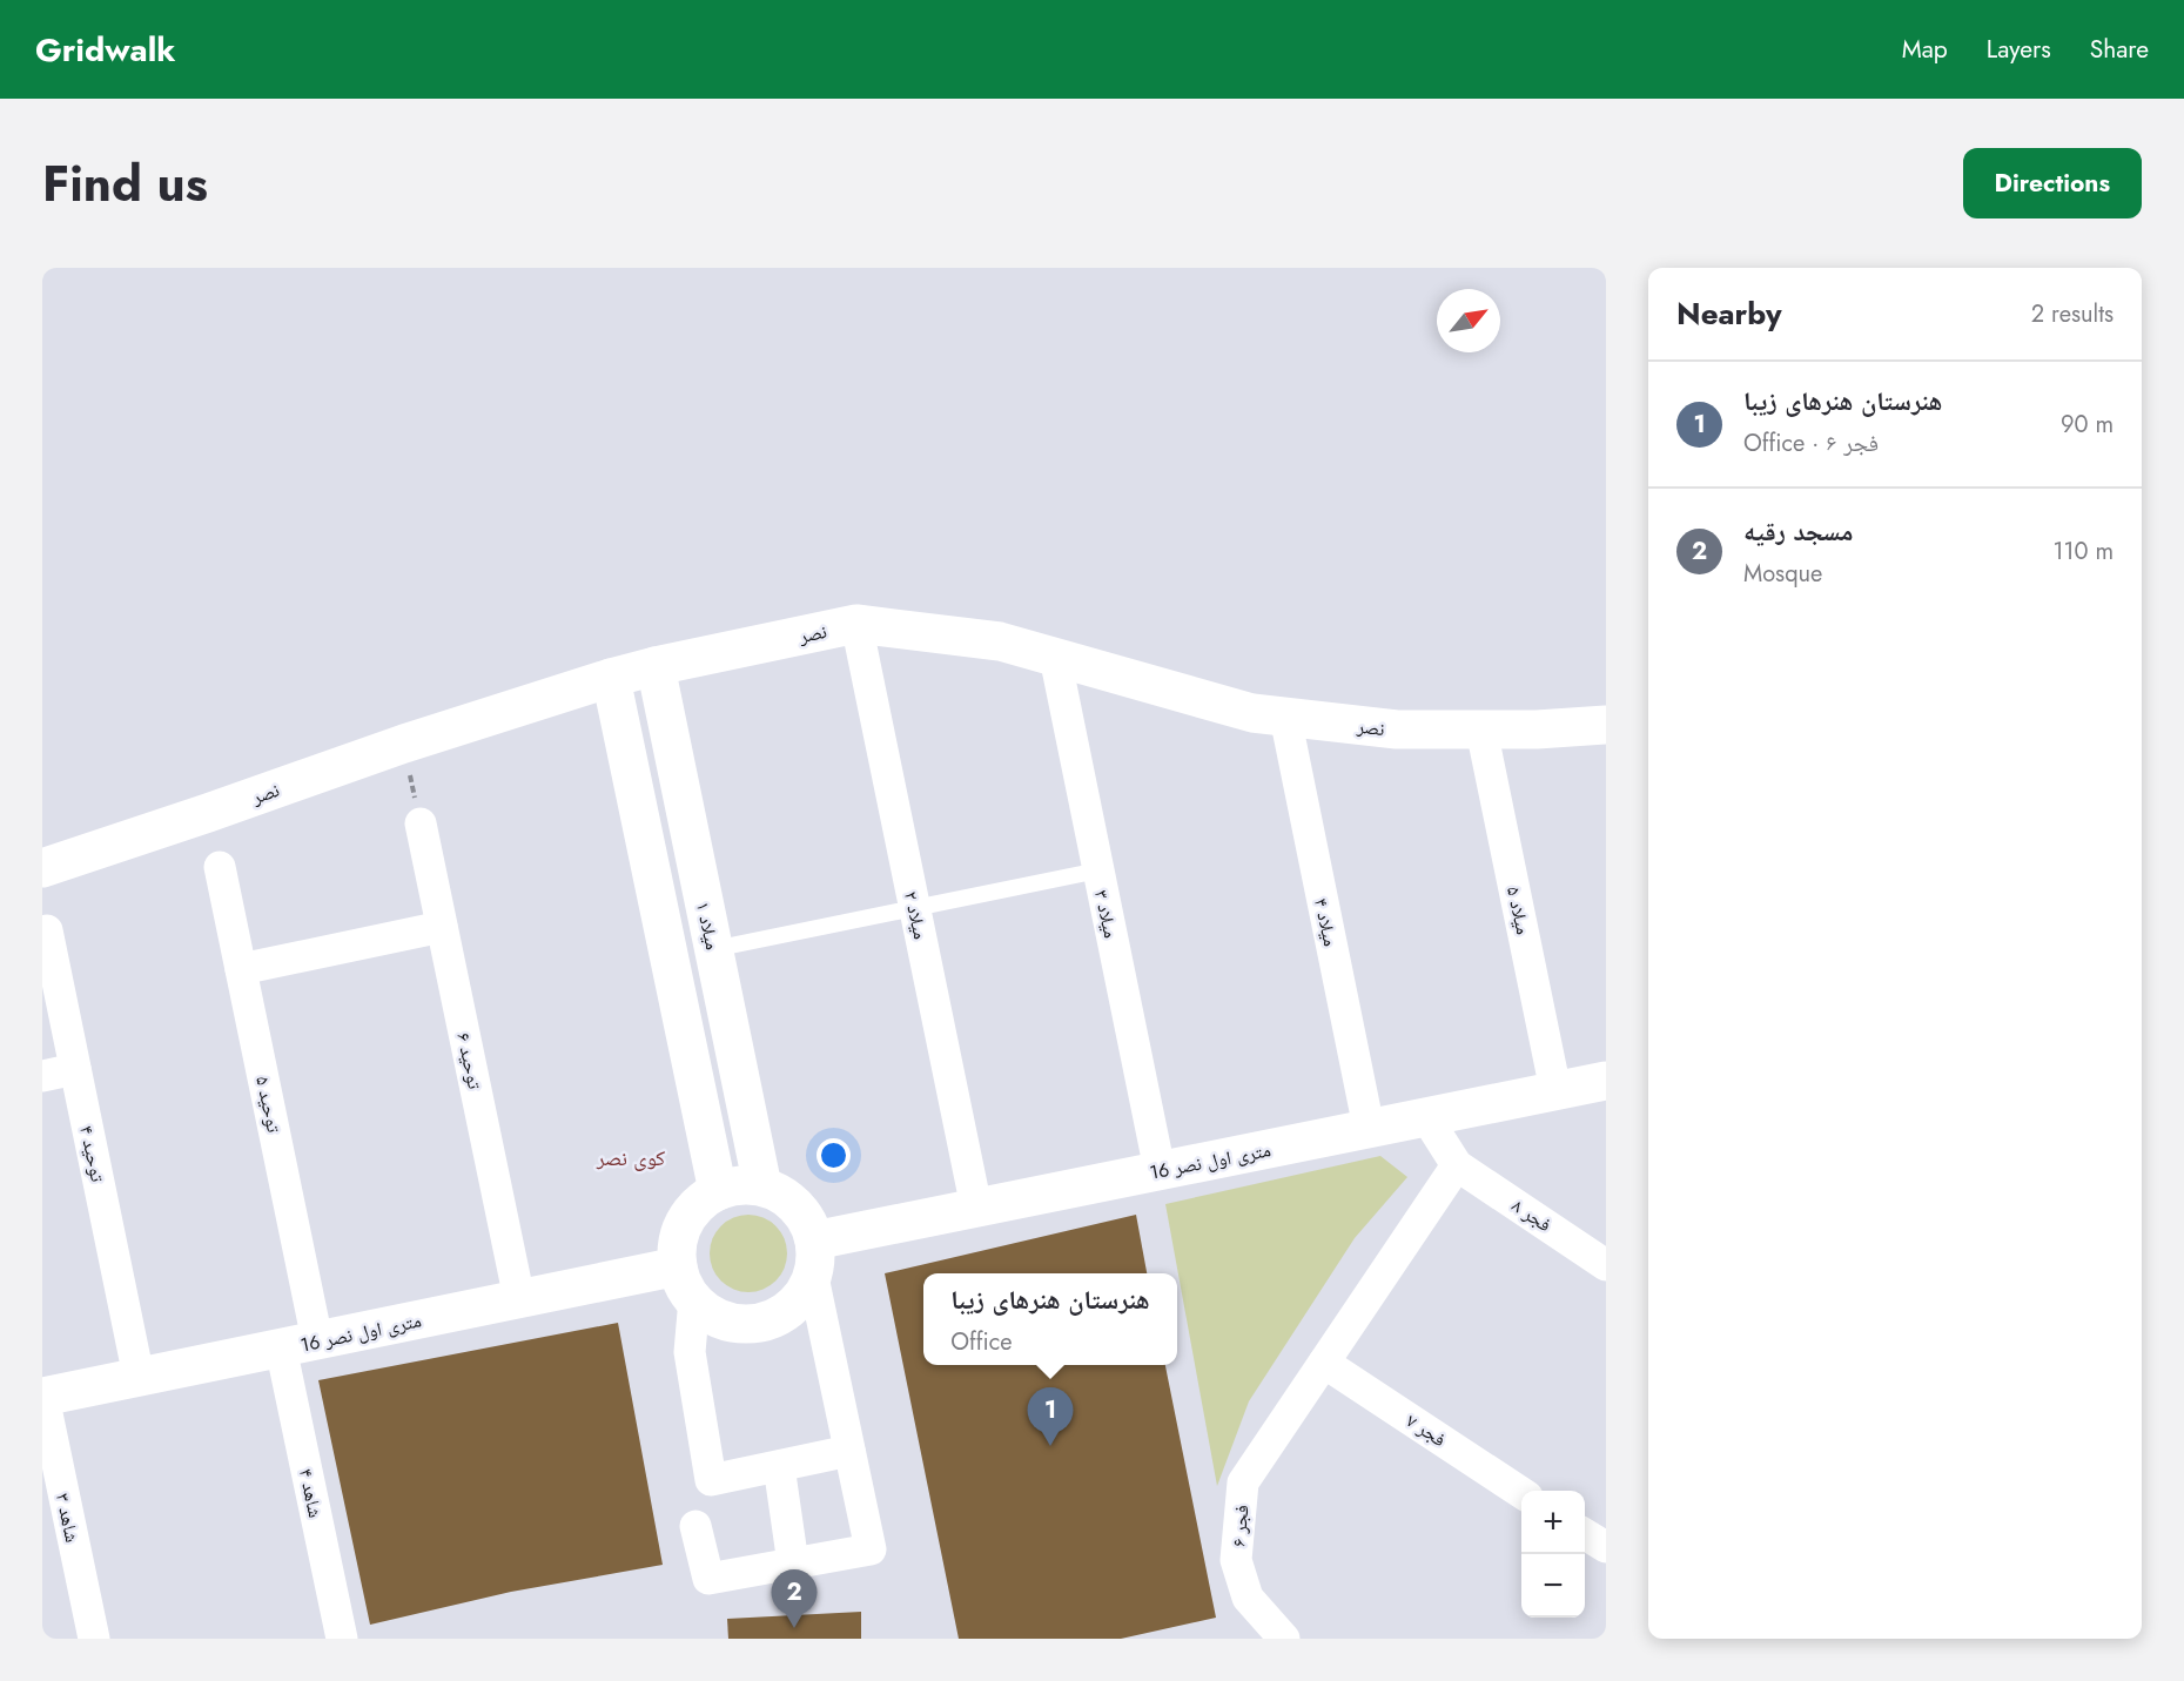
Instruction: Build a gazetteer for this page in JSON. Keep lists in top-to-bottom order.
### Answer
{
  "streets": {
    "street": [
      "نصر",
      "میلاد ۵",
      "میلاد ۳",
      "میلاد ۲",
      "میلاد ۴",
      "میلاد ۱",
      "توحید ۶",
      "توحید ۵",
      "توحید ۴",
      "16 متری اول نصر",
      "فجر ۸",
      "فجر ۷",
      "شاهد ۴",
      "شاهد ۳",
      "فجر ۶"
    ]
  },
  "crossings": [
    ["نصر", "میلاد ۵"],
    ["نصر", "میلاد ۳"],
    ["نصر", "میلاد ۲"],
    ["نصر", "میلاد ۴"],
    ["نصر", "میلاد ۱"],
    ["میلاد ۵", "16 متری اول نصر"],
    ["میلاد ۳", "16 متری اول نصر"],
    ["میلاد ۲", "16 متری اول نصر"],
    ["میلاد ۴", "16 متری اول نصر"],
    ["میلاد ۱", "16 متری اول نصر"],
    ["توحید ۶", "16 متری اول نصر"],
    ["توحید ۵", "16 متری اول نصر"],
    ["توحید ۵", "شاهد ۴"],
    ["توحید ۴", "16 متری اول نصر"],
    ["16 متری اول نصر", "شاهد ۴"],
    ["16 متری اول نصر", "شاهد ۳"],
    ["فجر ۷", "فجر ۶"]
  ],
  "districts": ["کوی نصر"],
  "north": "top right",
  "page": {
    "header": "Gridwalk",
    "nav": ["Map", "Layers", "Share"],
    "title": "Find us",
    "buttons": "Directions",
    "heading": ["Nearby", "2 results"],
    "list": [
      {
        "mark": "1",
        "name": "هنرستان هنرهای زیبا",
        "note": "Office · فجر ۶",
        "value": "90 m"
      },
      {
        "mark": "2",
        "name": "مسجد رقیه",
        "note": "Mosque",
        "value": "110 m"
      }
    ],
    "popup": ["هنرستان هنرهای زیبا", "Office"],
    "pins": ["1", "2"],
    "map_buttons": ["+", "−"]
  }
}
